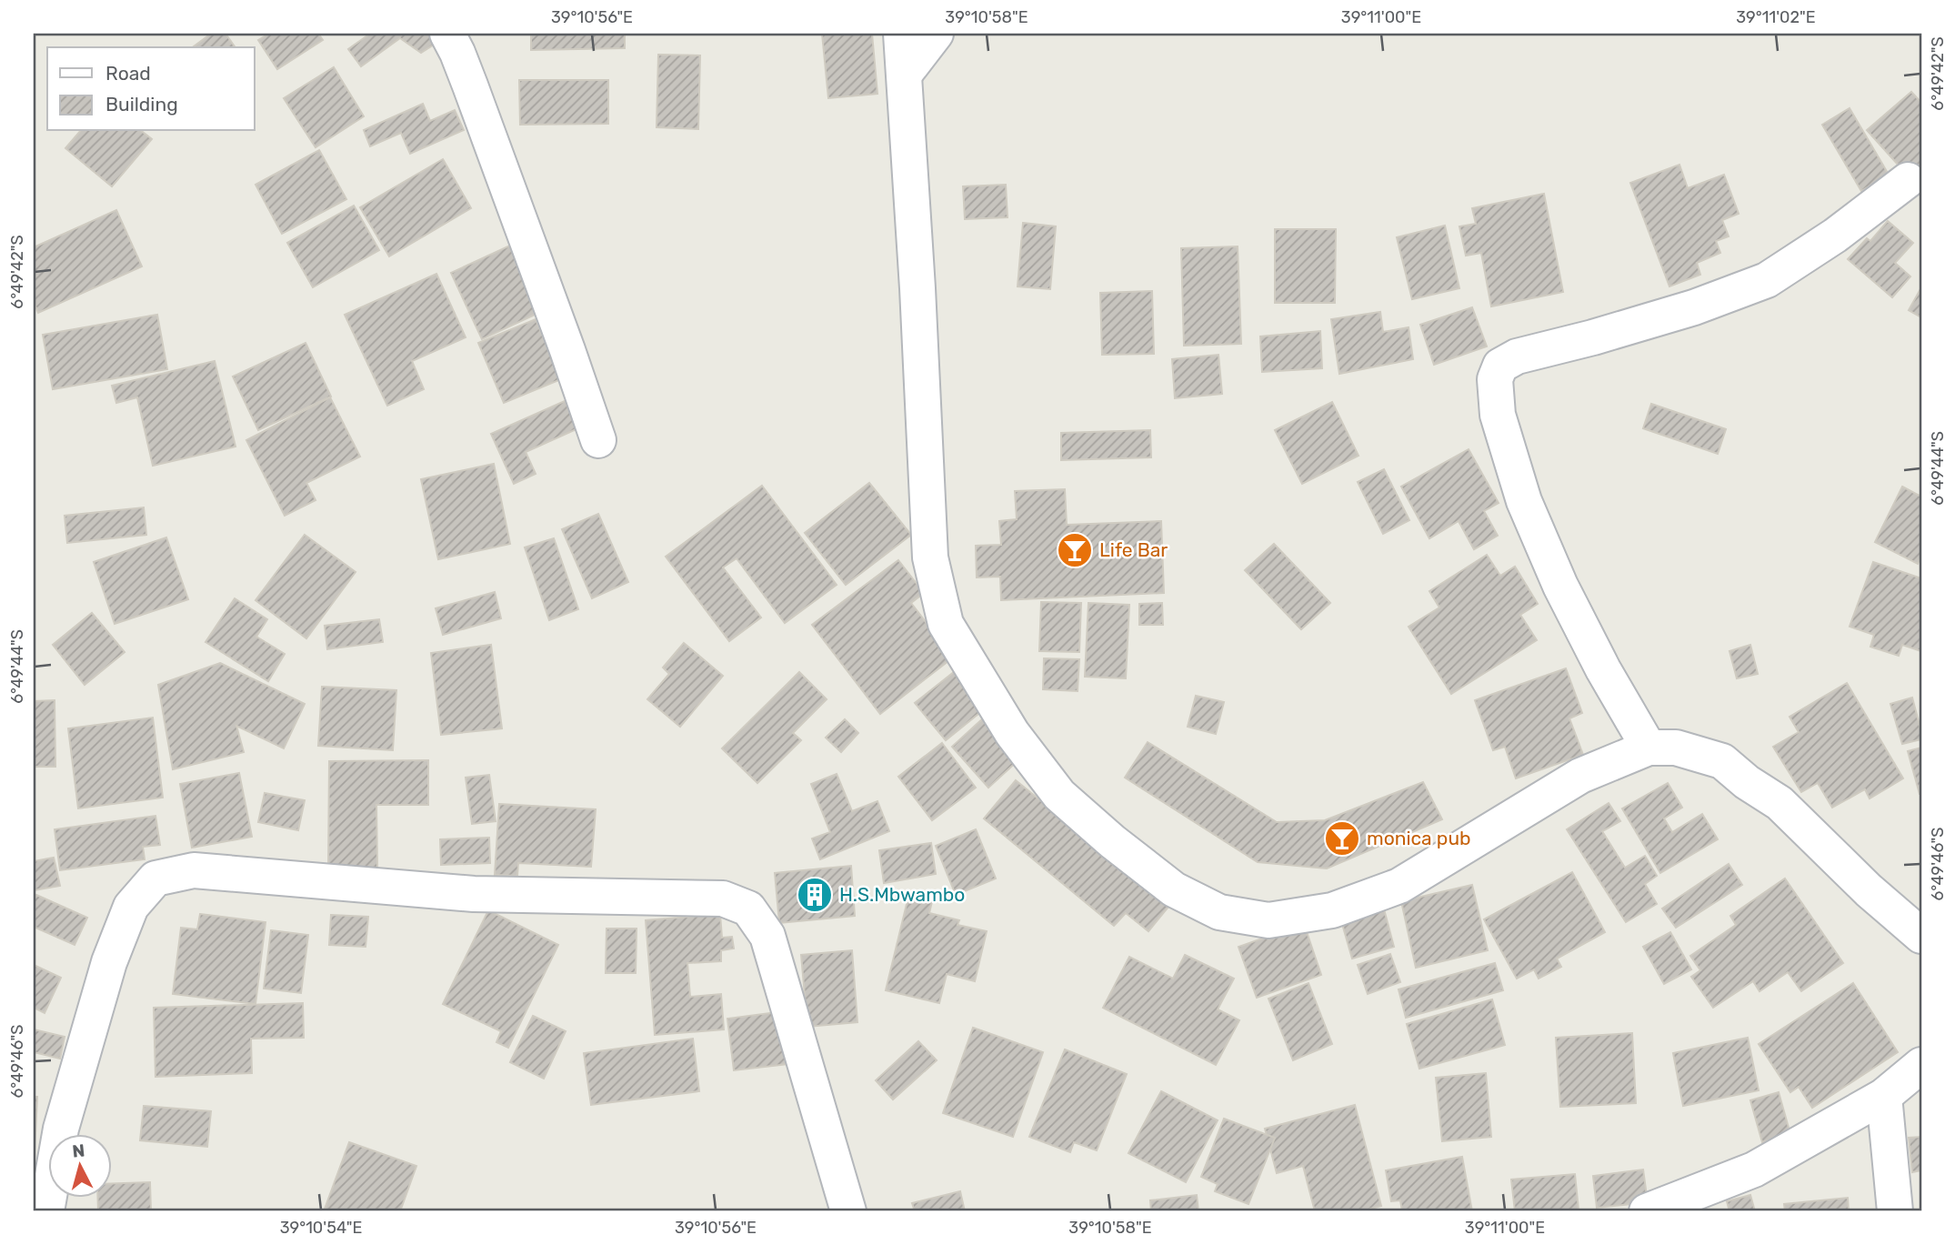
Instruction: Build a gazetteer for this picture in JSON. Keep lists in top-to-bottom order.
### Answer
{
  "places": {
    "bar": ["Life Bar", "monica pub"],
    "building": ["H.S.Mbwambo"]
  },
  "legend": ["Road", "Building"],
  "north": "top",
  "coordinates": [
    "39°10'56\"E",
    "39°10'58\"E",
    "39°11'00\"E",
    "39°11'02\"E",
    "6°49'42\"S",
    "6°49'44\"S",
    "6°49'46\"S",
    "39°10'54\"E"
  ]
}
